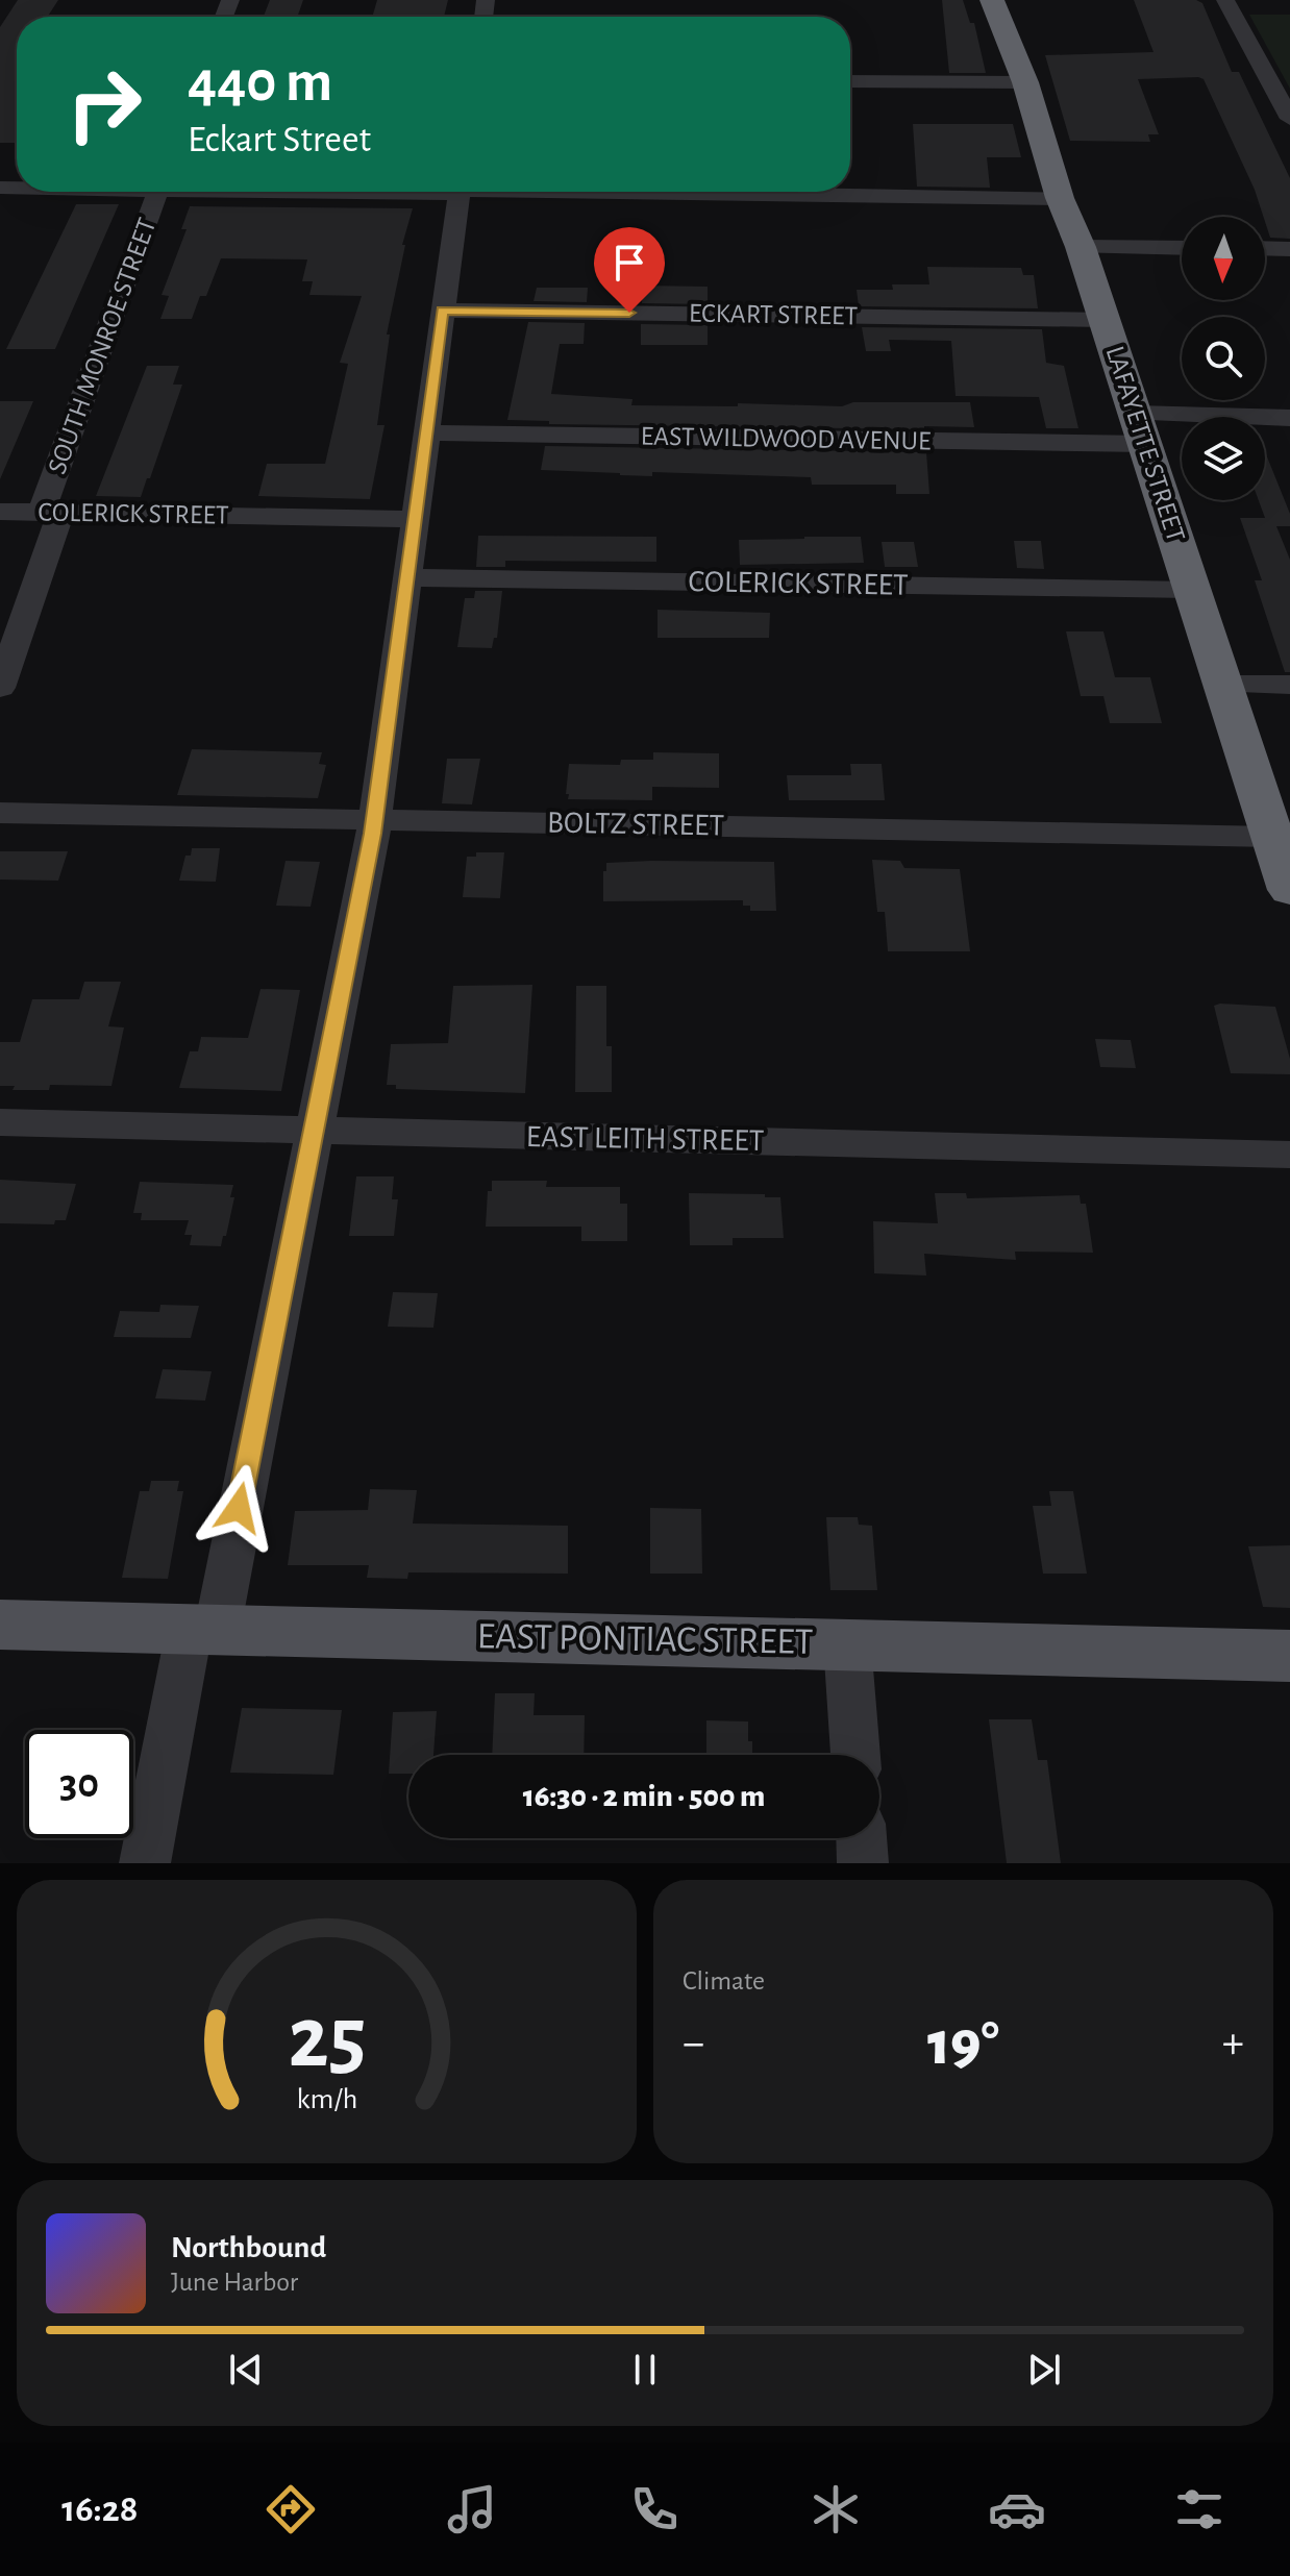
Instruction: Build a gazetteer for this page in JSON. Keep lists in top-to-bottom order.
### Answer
{
  "streets": {
    "highway": ["LAFAYETTE STREET"],
    "main road": ["EAST PONTIAC STREET"],
    "street": [
      "ECKART STREET",
      "SOUTH MONROE STREET",
      "EAST WILDWOOD AVENUE",
      "COLERICK STREET",
      "BOLTZ STREET",
      "EAST LEITH STREET"
    ]
  },
  "crossings": [
    ["ECKART STREET", "LAFAYETTE STREET"],
    ["SOUTH MONROE STREET", "COLERICK STREET"],
    ["EAST WILDWOOD AVENUE", "LAFAYETTE STREET"],
    ["LAFAYETTE STREET", "COLERICK STREET"],
    ["LAFAYETTE STREET", "BOLTZ STREET"]
  ],
  "north": "bottom",
  "page": {
    "turn": ["440 m", "Eckart Street"],
    "limit": "30",
    "trip": "16:30 · 2 min · 500 m",
    "tile": "Climate",
    "heat": ["−", "19°", "+"],
    "song": ["Northbound", "June Harbor"],
    "tabs": "16:28",
    "gauge": ["25", "km/h"]
  }
}
